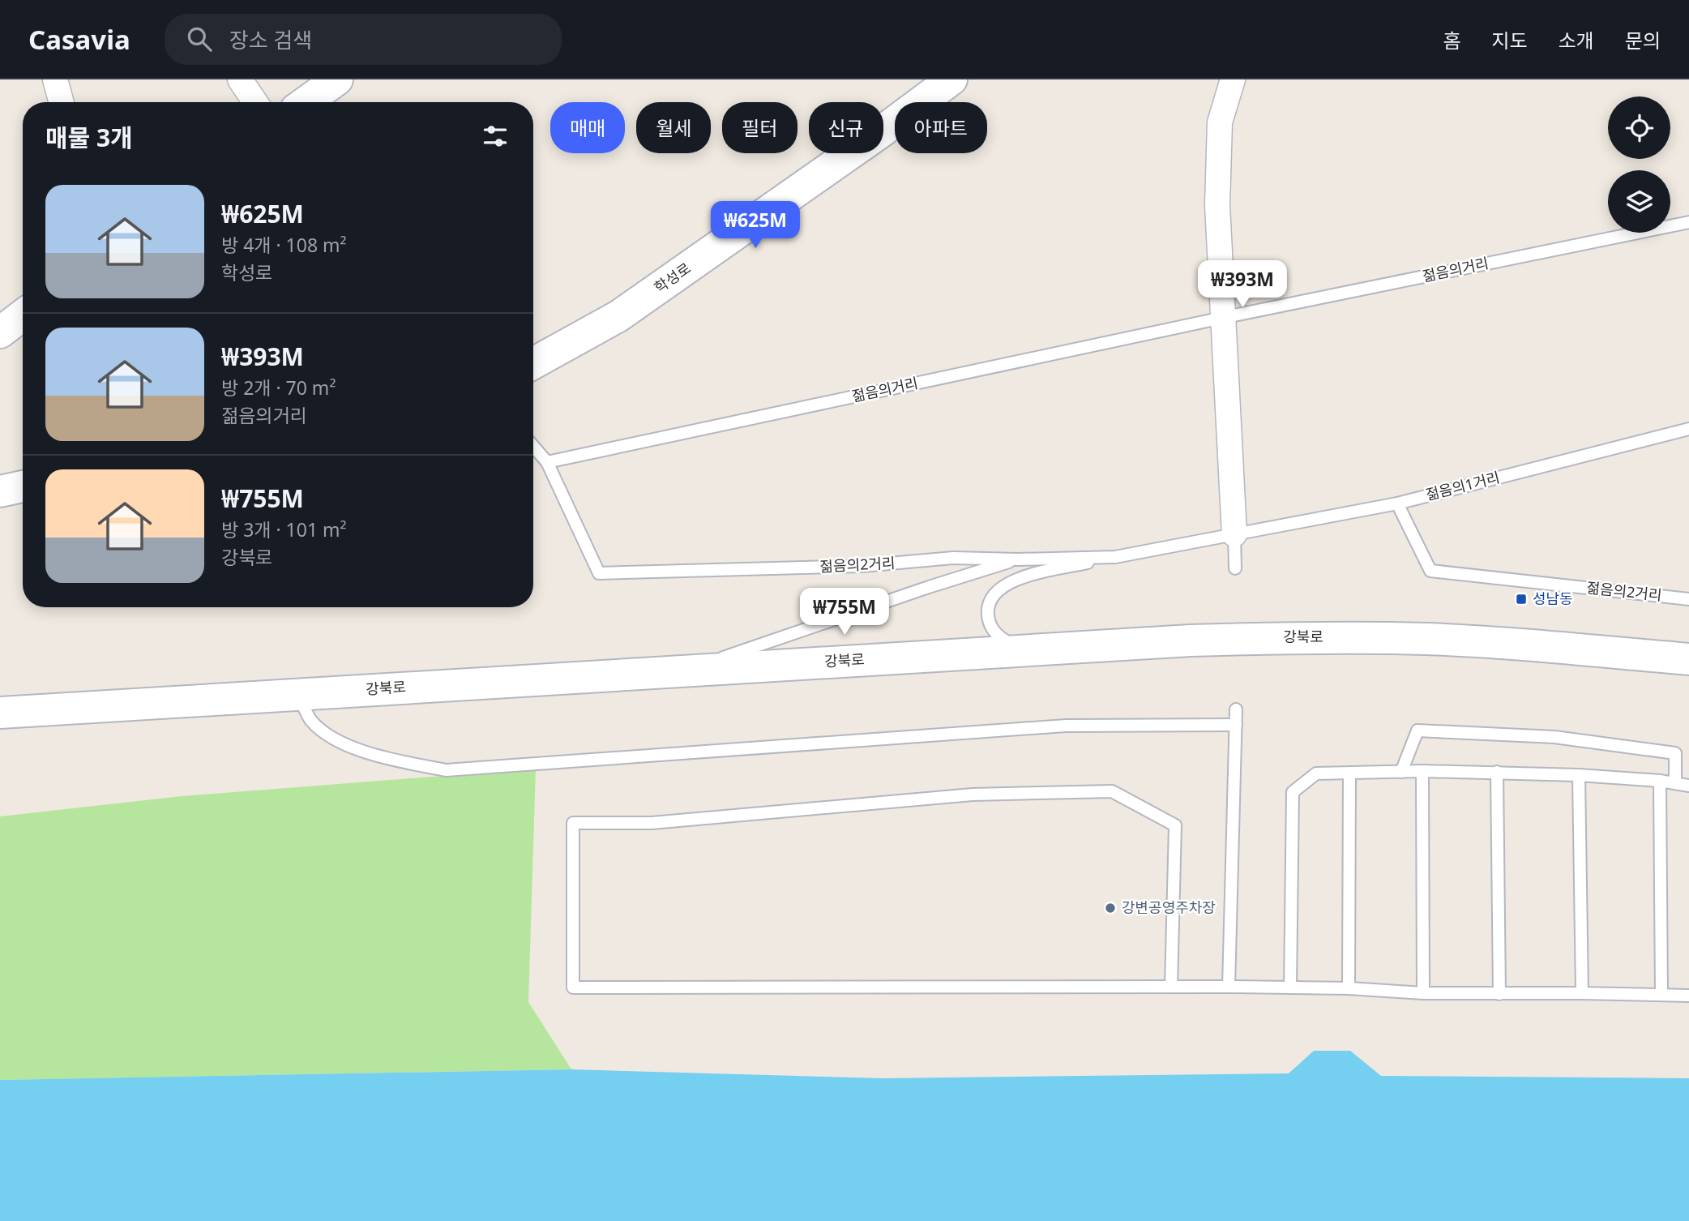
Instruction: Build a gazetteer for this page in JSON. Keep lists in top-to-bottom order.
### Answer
{
  "streets": {
    "main road": ["학성로", "강북로"],
    "lane": ["젊음의거리", "젊음의1거리", "젊음의2거리"]
  },
  "crossings": [
    ["젊음의거리", "젊음의2거리"],
    ["젊음의1거리", "젊음의2거리"]
  ],
  "places": {
    "transit": ["성남동"],
    "other": ["강변공영주차장"]
  },
  "page": {
    "header": "Casavia",
    "search": "장소 검색",
    "nav": [
      "홈",
      "지도",
      "소개",
      "문의"
    ],
    "chip": [
      "매매",
      "월세",
      "필터",
      "신규",
      "아파트"
    ],
    "heading": "매물 3개",
    "list": [
      {
        "name": "₩625M",
        "note": "방 4개 · 108 m² · 학성로"
      },
      {
        "name": "₩393M",
        "note": "방 2개 · 70 m² · 젊음의거리"
      },
      {
        "name": "₩755M",
        "note": "방 3개 · 101 m² · 강북로"
      }
    ],
    "price": ["₩625M", "₩393M", "₩755M"]
  }
}
